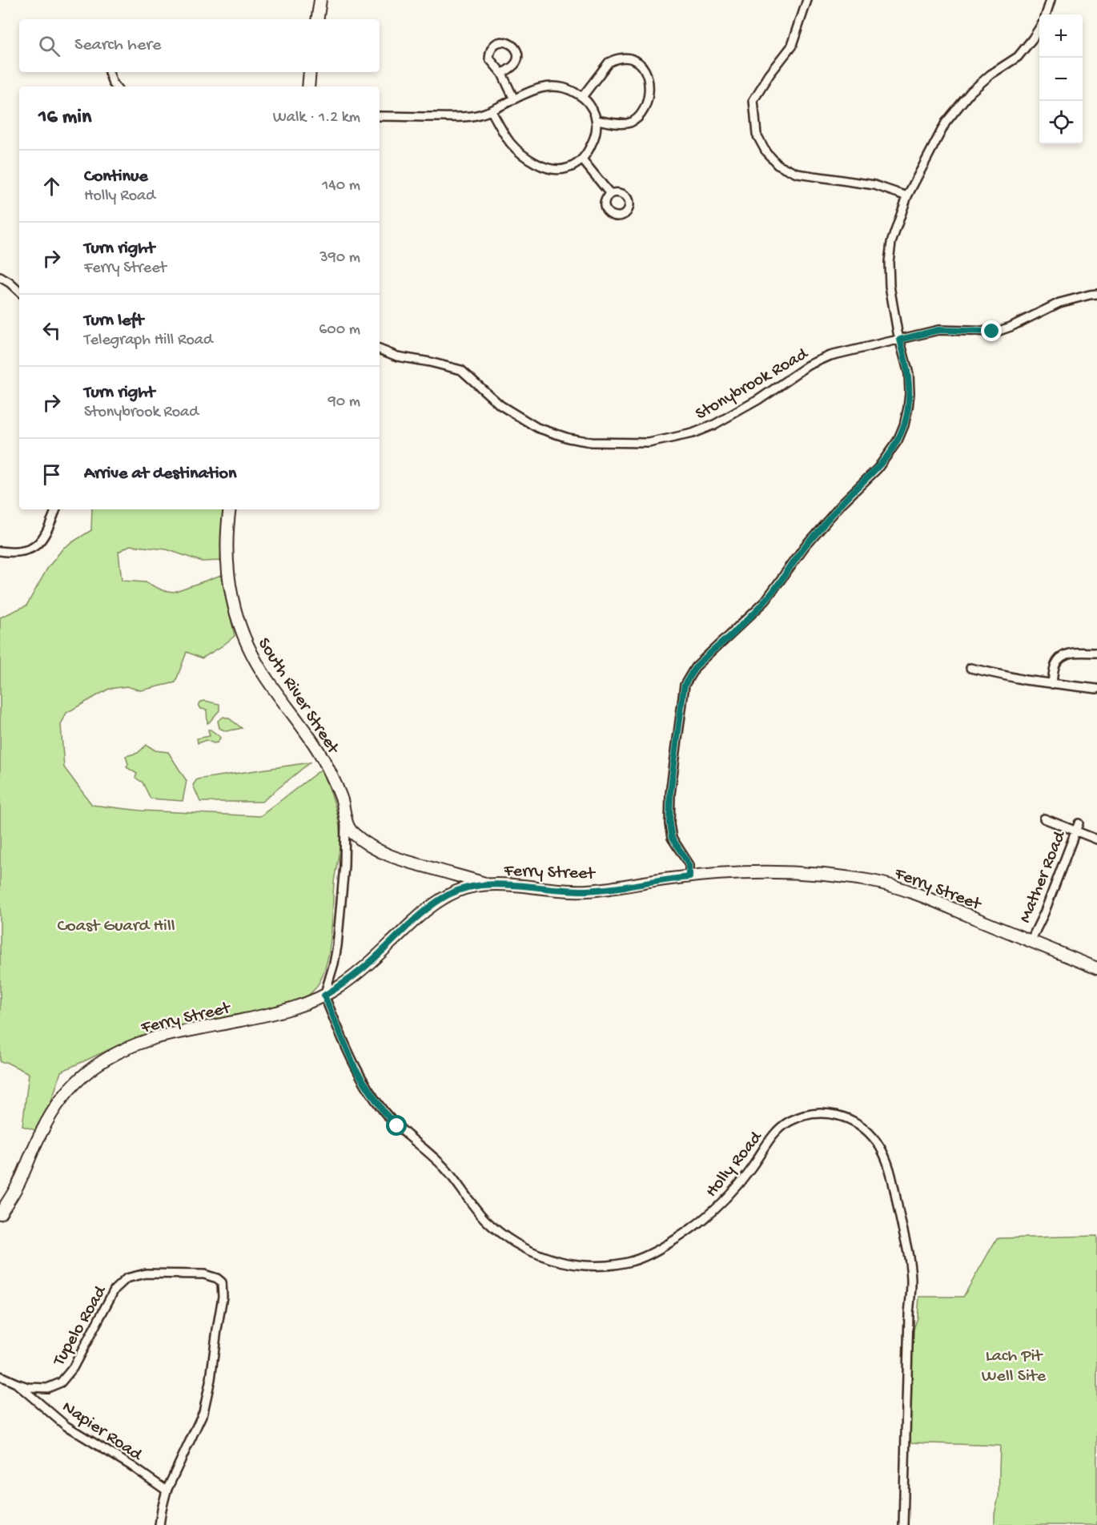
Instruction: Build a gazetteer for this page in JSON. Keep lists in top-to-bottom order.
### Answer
{
  "streets": {
    "street": [
      "Stonybrook Road",
      "South River Street",
      "Ferry Street",
      "Mather Road",
      "Holly Road",
      "Tupelo Road",
      "Napier Road"
    ]
  },
  "crossings": [
    ["South River Street", "Ferry Street"],
    ["South River Street", "Holly Road"],
    ["Ferry Street", "Mather Road"],
    ["Ferry Street", "Holly Road"],
    ["Tupelo Road", "Napier Road"]
  ],
  "parks": ["Coast Guard Hill", "Lach Pit Well Site"],
  "page": {
    "map_buttons": ["+", "−"],
    "search": "Search here",
    "heading": ["16 min", "Walk · 1.2 km"],
    "list": [
      ["Continue", "Holly Road", "140 m"],
      ["Turn right", "Ferry Street", "390 m"],
      ["Turn left", "Telegraph Hill Road", "600 m"],
      ["Turn right", "Stonybrook Road", "90 m"],
      "Arrive at destination"
    ]
  }
}
